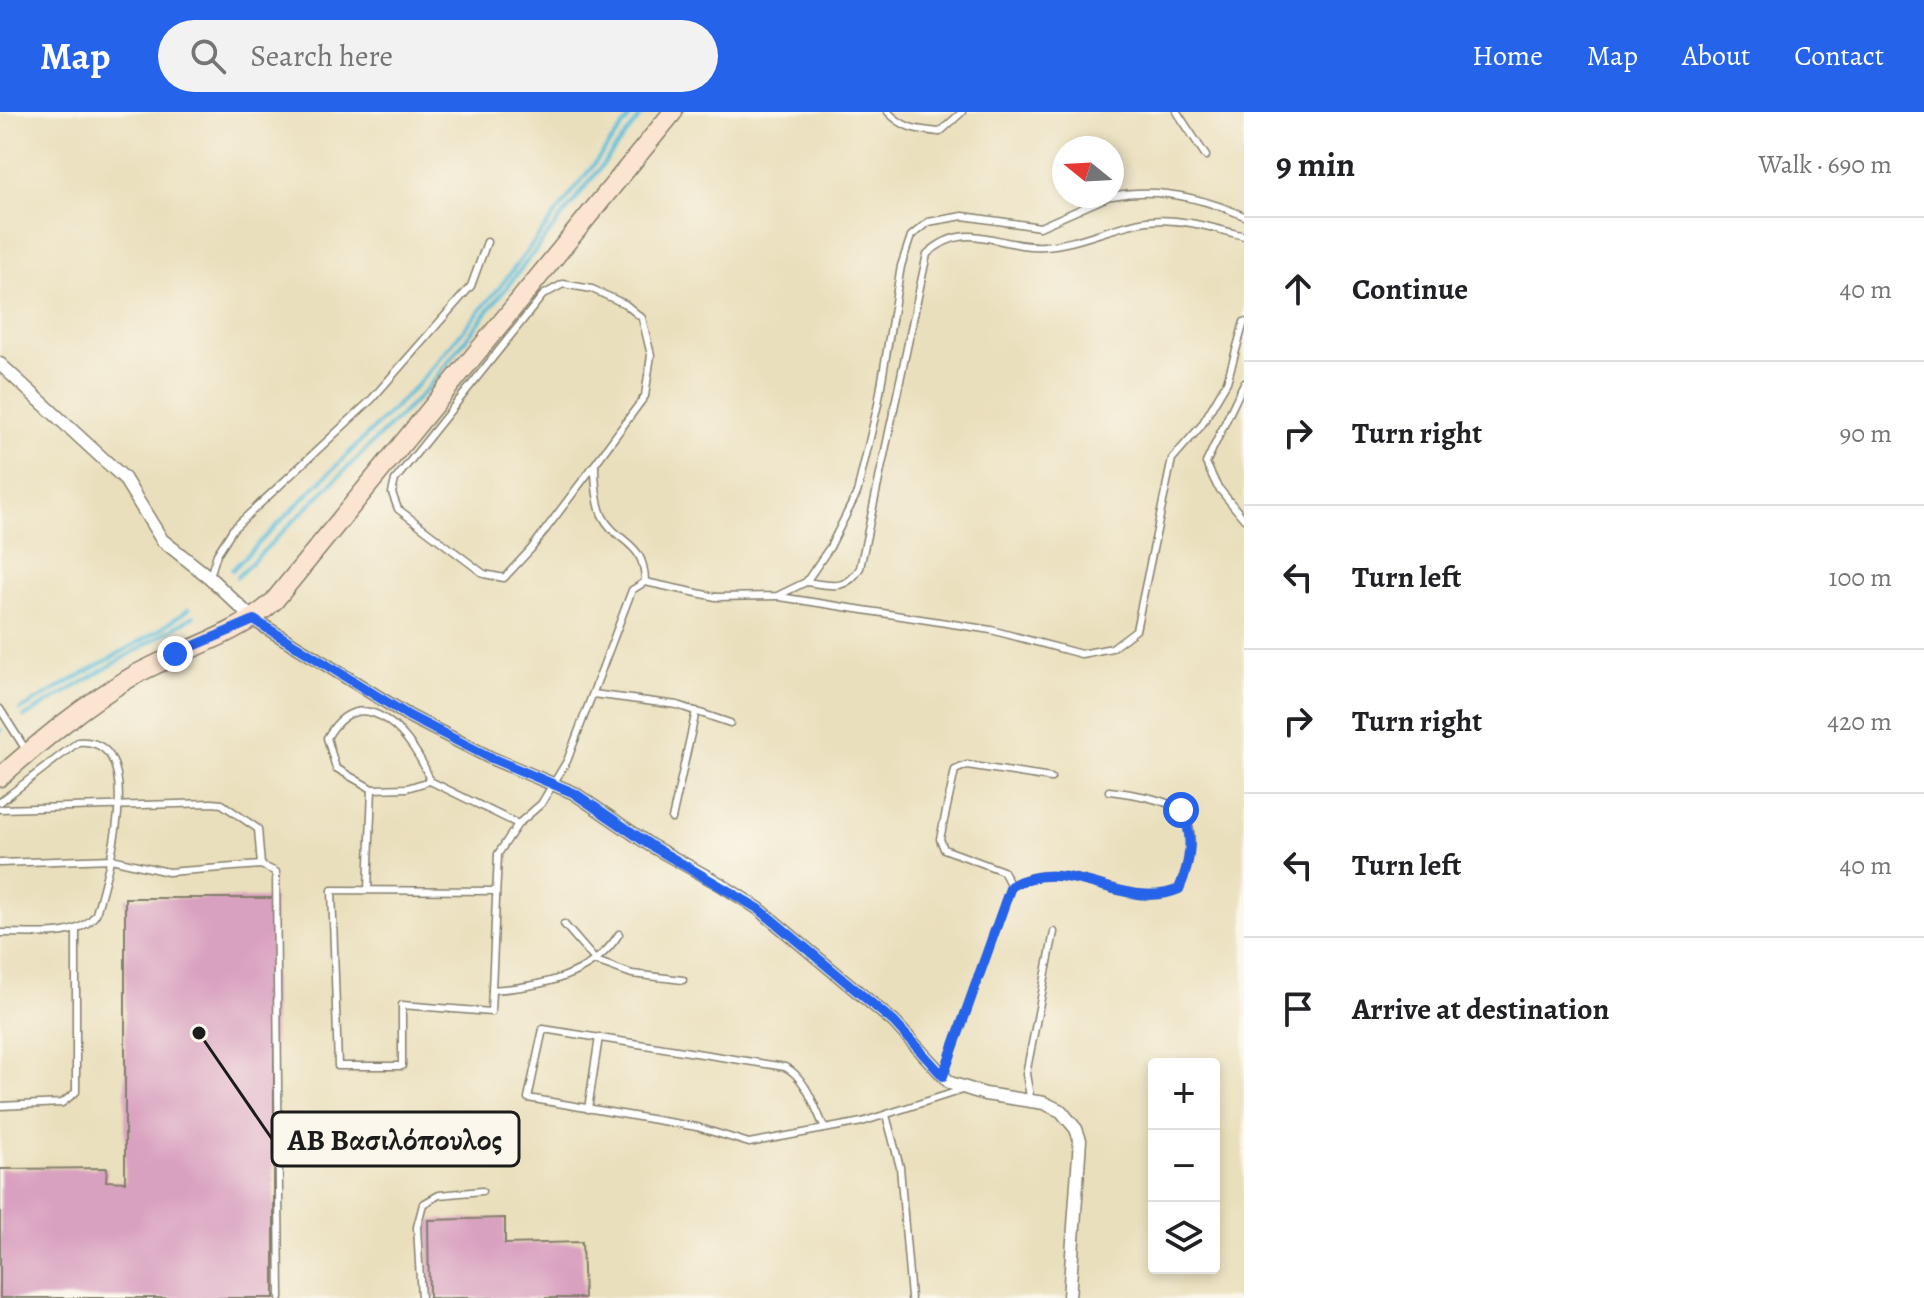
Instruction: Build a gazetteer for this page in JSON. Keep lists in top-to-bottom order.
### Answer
{
  "places": ["ΑΒ Βασιλόπουλος"],
  "north": "left",
  "page": {
    "header": "Map",
    "search": "Search here",
    "nav": [
      "Home",
      "Map",
      "About",
      "Contact"
    ],
    "heading": ["9 min", "Walk · 690 m"],
    "list": [
      ["Continue", "40 m"],
      ["Turn right", "90 m"],
      ["Turn left", "100 m"],
      ["Turn right", "420 m"],
      ["Turn left", "40 m"],
      "Arrive at destination"
    ],
    "map_buttons": ["+", "−"]
  }
}
